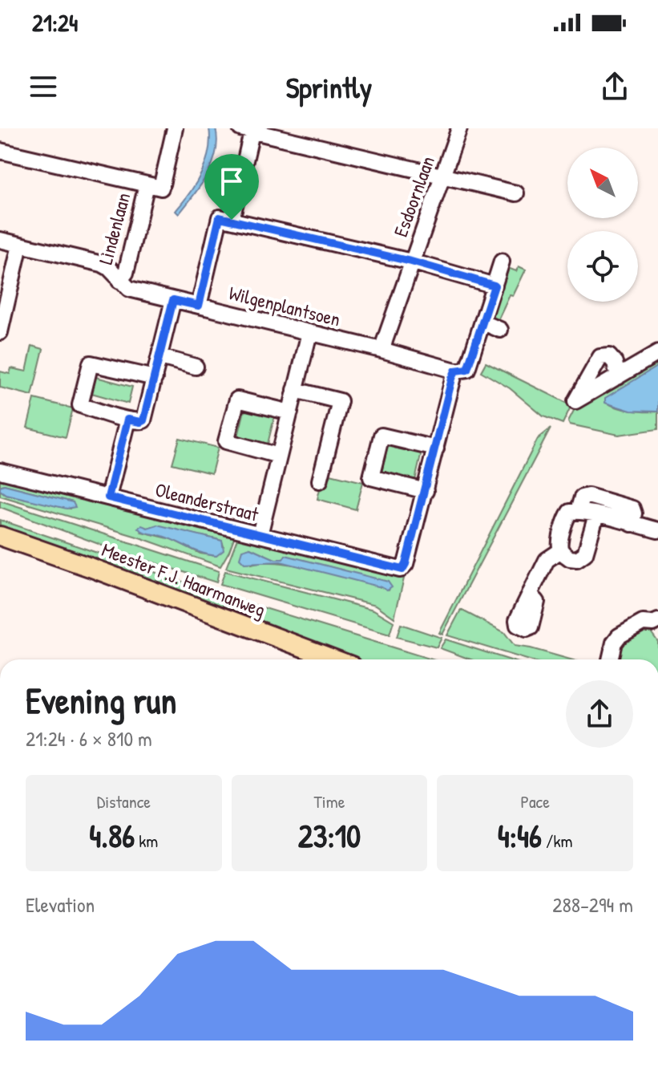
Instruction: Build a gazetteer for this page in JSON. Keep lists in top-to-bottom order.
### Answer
{
  "streets": {
    "main road": ["Meester F.J. Haarmanweg"],
    "street": [
      "Esdoornlaan",
      "Lindenlaan",
      "Wilgenplantsoen",
      "Oleanderstraat"
    ]
  },
  "crossings": [
    ["Esdoornlaan", "Wilgenplantsoen"],
    ["Lindenlaan", "Wilgenplantsoen"]
  ],
  "north": "top left",
  "page": {
    "status": "21:24",
    "header": "Sprintly",
    "heading": ["Evening run", "21:24 · 6 × 810 m"],
    "stats": [
      ["Distance", "4.86 km"],
      ["Time", "23:10"],
      ["Pace", "4:46 /km"]
    ],
    "chart": ["Elevation", "288–294 m"]
  }
}
